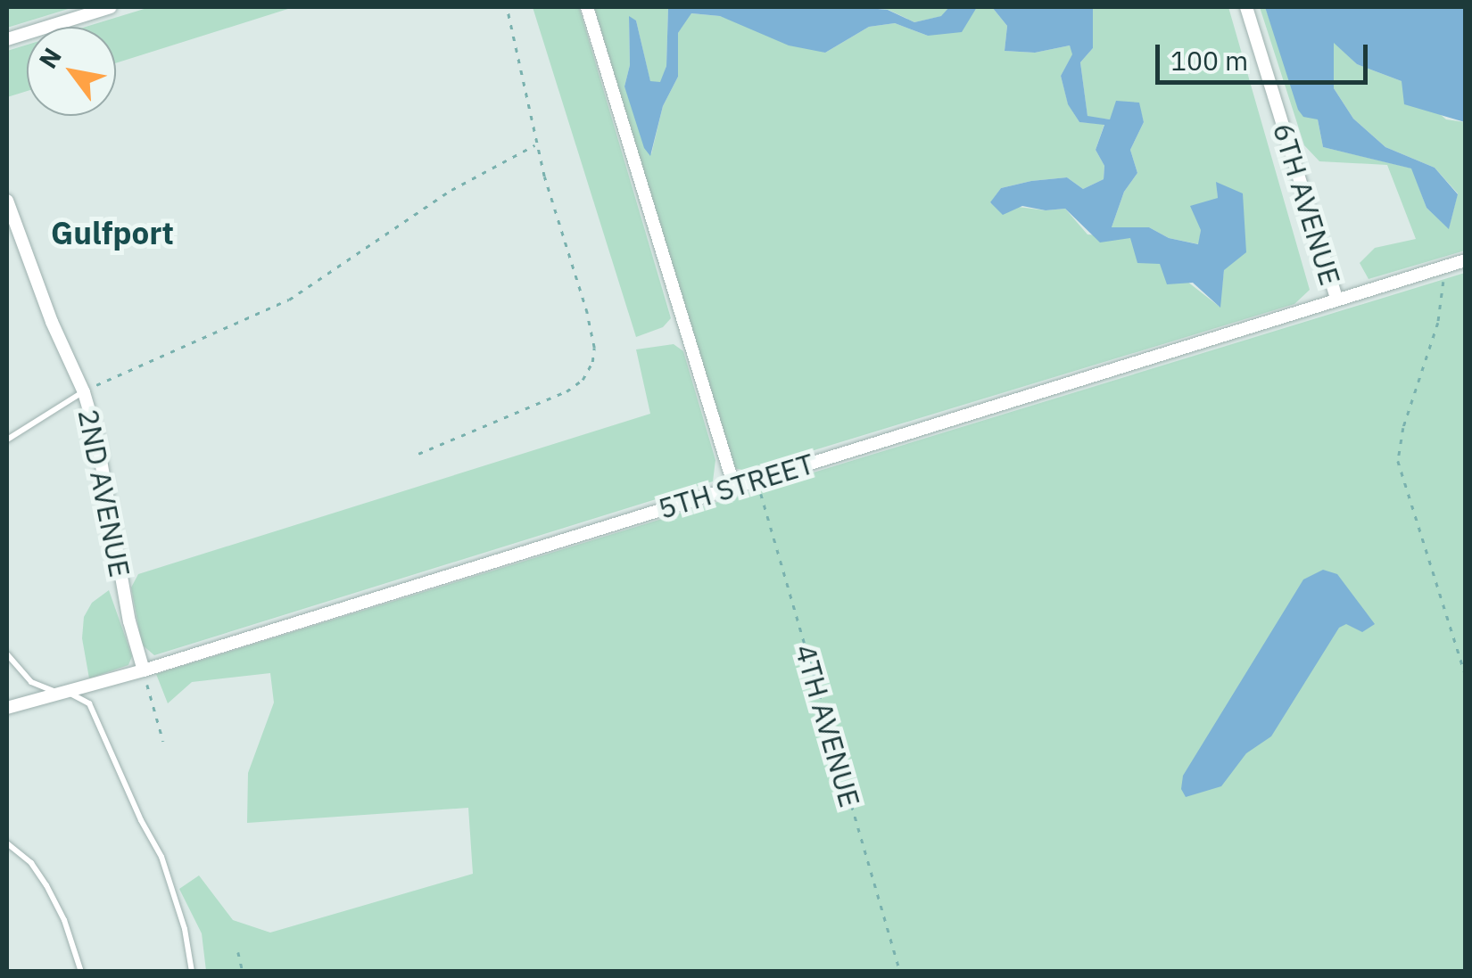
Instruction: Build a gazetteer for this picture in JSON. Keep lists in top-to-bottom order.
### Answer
{
  "streets": {
    "street": ["6TH AVENUE", "5TH STREET", "2ND AVENUE"],
    "path": ["4TH AVENUE"]
  },
  "crossings": [
    ["6TH AVENUE", "5TH STREET"],
    ["5TH STREET", "2ND AVENUE"],
    ["5TH STREET", "4TH AVENUE"]
  ],
  "districts": ["Gulfport"],
  "scale_bar": "100 m",
  "north": "top left"
}
